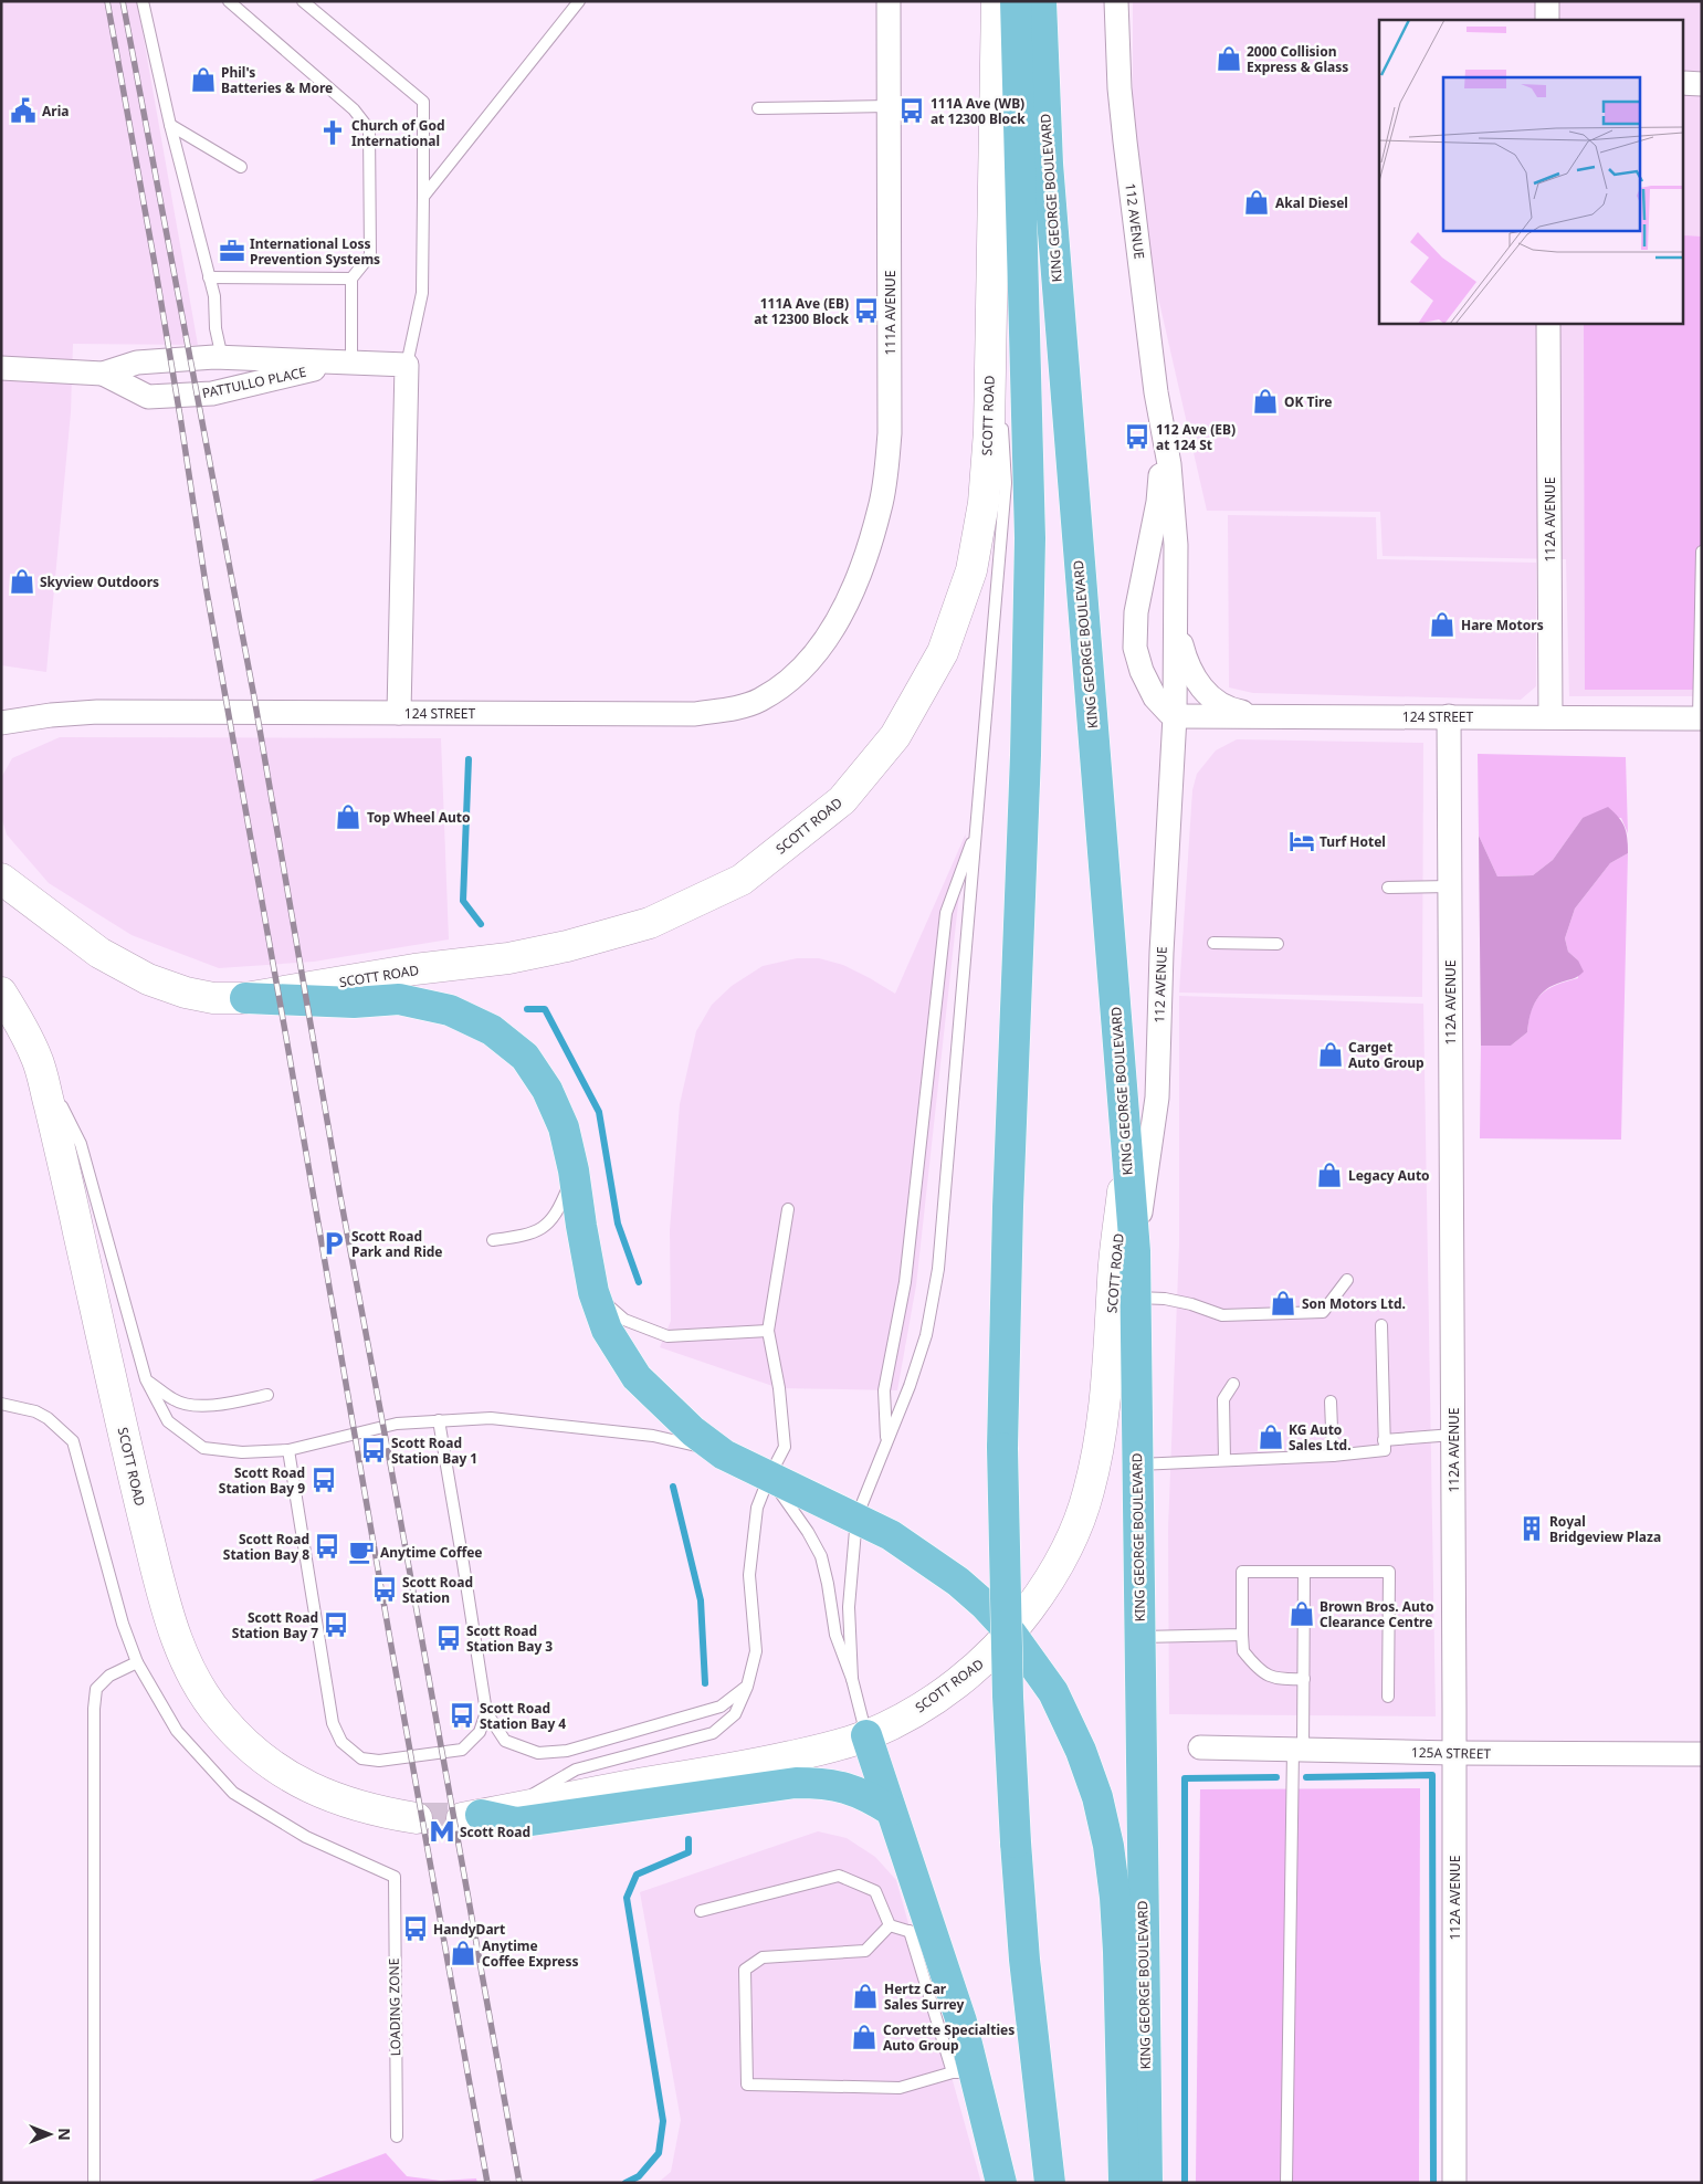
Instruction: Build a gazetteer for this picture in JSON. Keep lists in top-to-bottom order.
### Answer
{
  "streets": {
    "main road": ["KING GEORGE BOULEVARD", "SCOTT ROAD"],
    "street": [
      "112 AVENUE",
      "111A AVENUE",
      "PATTULLO PLACE",
      "112A AVENUE",
      "124 STREET",
      "125A STREET"
    ],
    "lane": ["LOADING ZONE"]
  },
  "crossings": [
    ["KING GEORGE BOULEVARD", "112 AVENUE"],
    ["KING GEORGE BOULEVARD", "SCOTT ROAD"],
    ["112 AVENUE", "124 STREET"],
    ["111A AVENUE", "124 STREET"],
    ["112A AVENUE", "124 STREET"],
    ["112A AVENUE", "125A STREET"]
  ],
  "places": {
    "shop": [
      "2000 Collision Express & Glass",
      "Phil's Batteries & More",
      "Akal Diesel",
      "OK Tire",
      "Skyview Outdoors",
      "Hare Motors",
      "Top Wheel Auto",
      "Carget Auto Group",
      "Legacy Auto",
      "Son Motors Ltd.",
      "KG Auto Sales Ltd.",
      "Brown Bros. Auto Clearance Centre",
      "Anytime Coffee Express",
      "Hertz Car Sales Surrey",
      "Corvette Specialties Auto Group"
    ],
    "public building": ["Aria"],
    "bus stop": [
      "111A Ave (WB) at 12300 Block",
      "111A Ave (EB) at 12300 Block",
      "112 Ave (EB) at 124 St",
      "Scott Road Station Bay 1",
      "Scott Road Station Bay 9",
      "Scott Road Station Bay 8",
      "Scott Road Station",
      "Scott Road Station Bay 7",
      "Scott Road Station Bay 3",
      "Scott Road Station Bay 4",
      "HandyDart"
    ],
    "church": ["Church of God International"],
    "office": ["International Loss Prevention Systems"],
    "hotel": ["Turf Hotel"],
    "parking": ["Scott Road Park and Ride"],
    "building": ["Royal Bridgeview Plaza"],
    "cafe": ["Anytime Coffee"],
    "metro station": ["Scott Road"]
  },
  "north": "right"
}
